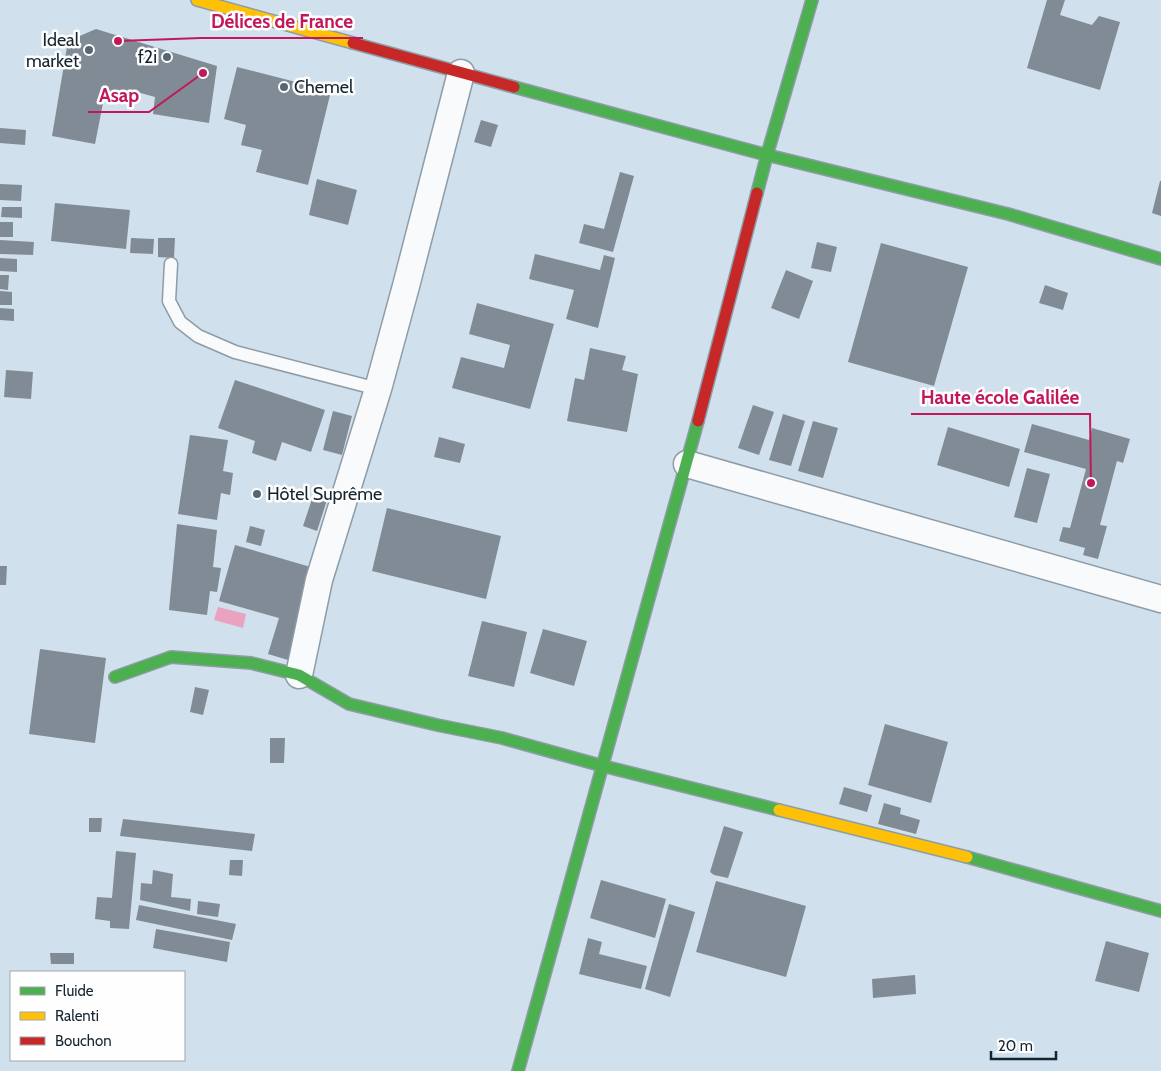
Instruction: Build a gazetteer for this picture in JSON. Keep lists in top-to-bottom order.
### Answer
{
  "places": [
    "Délices de France",
    "Ideal market",
    "f2i",
    "Asap",
    "Chemel",
    "Haute école Galilée",
    "Hôtel Suprême"
  ],
  "legend": ["Fluide", "Ralenti", "Bouchon"],
  "scale_bar": "20 m"
}
